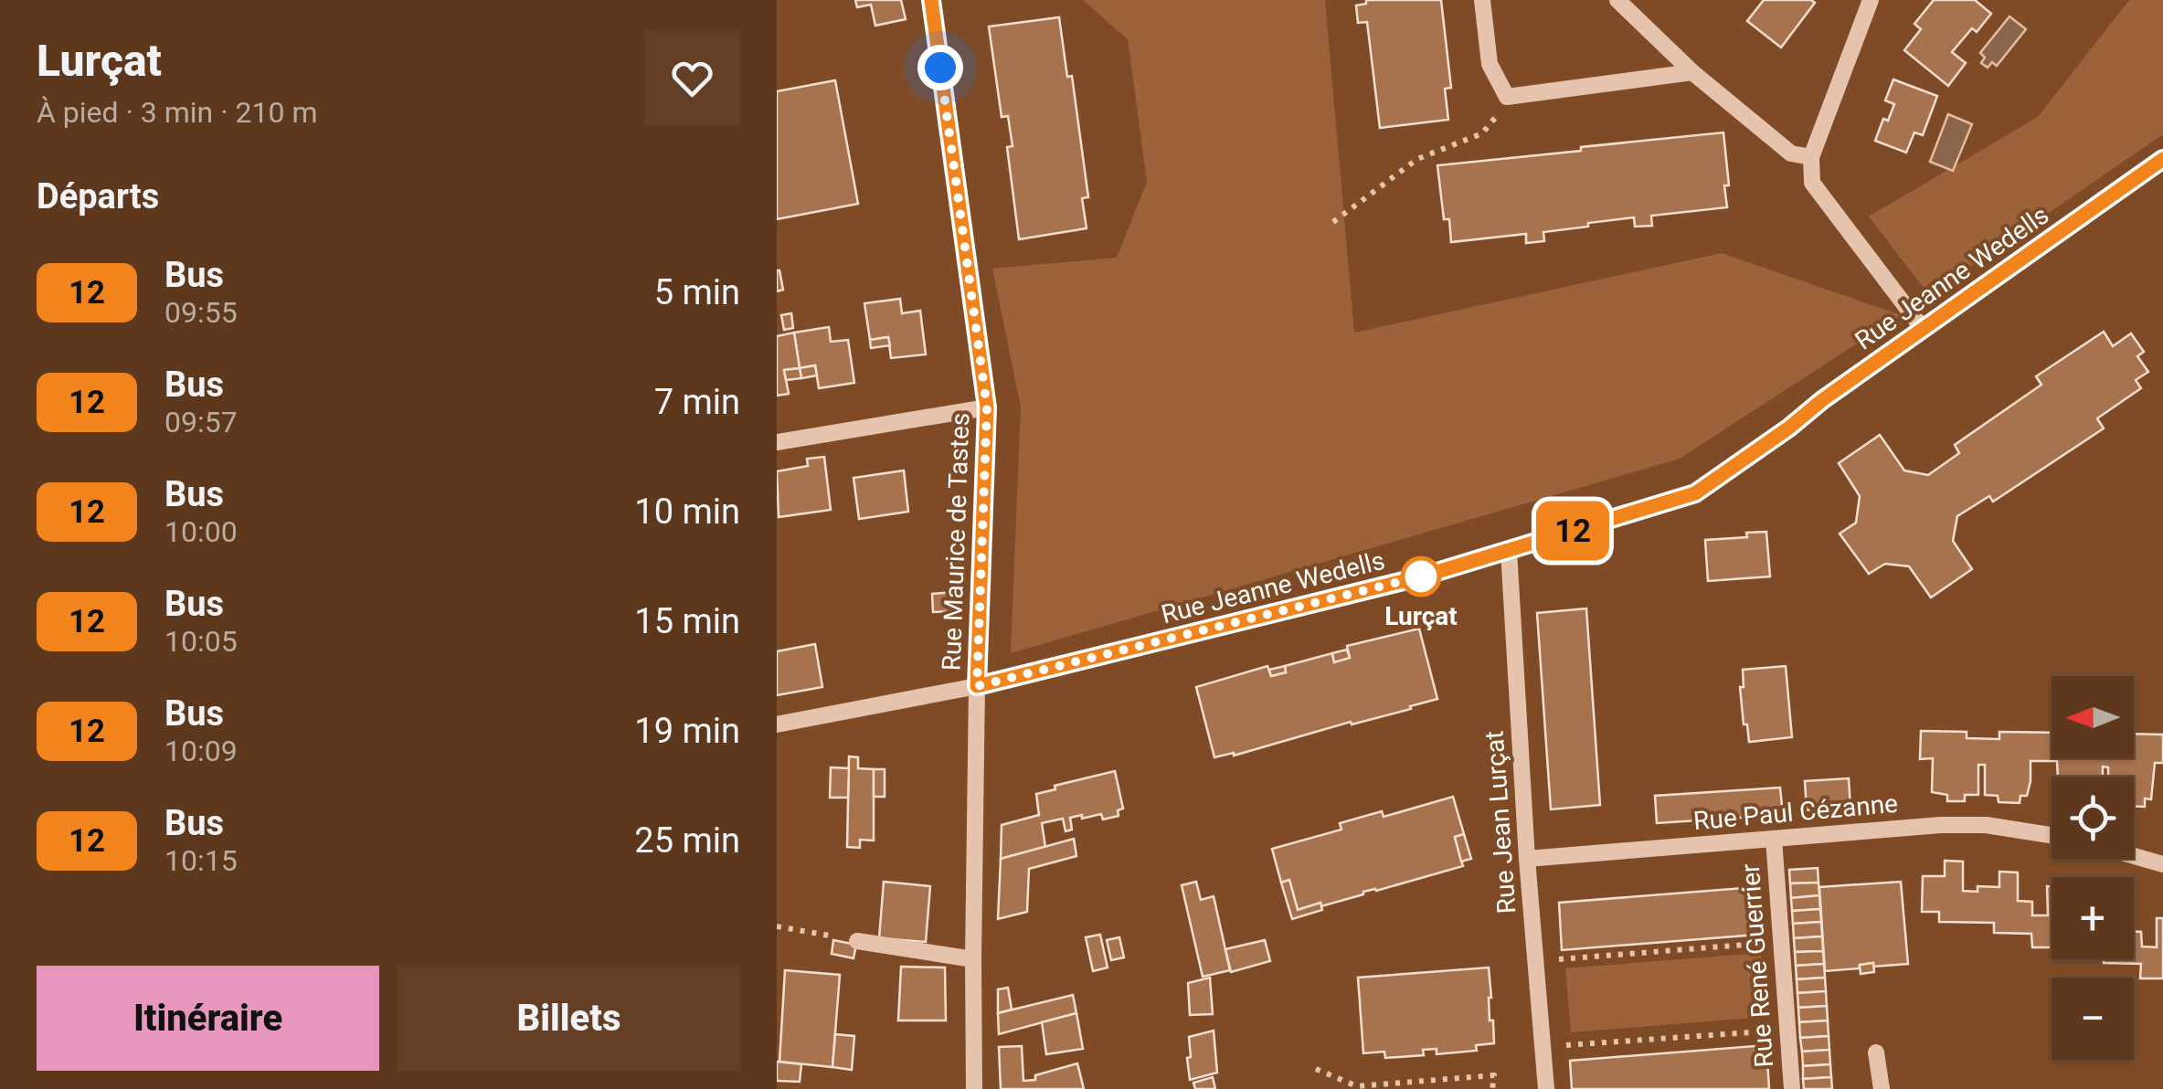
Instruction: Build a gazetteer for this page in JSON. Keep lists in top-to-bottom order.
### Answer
{
  "streets": {
    "street": [
      "Rue Jeanne Wedells",
      "Rue Maurice de Tastes",
      "Rue Paul Cézanne",
      "Rue Jean Lurçat",
      "Rue René Guerrier"
    ]
  },
  "crossings": [
    ["Rue Jeanne Wedells", "Rue Maurice de Tastes"],
    ["Rue Jeanne Wedells", "Rue Jean Lurçat"],
    ["Rue Paul Cézanne", "Rue Jean Lurçat"],
    ["Rue Paul Cézanne", "Rue René Guerrier"]
  ],
  "places": ["Lurçat"],
  "lines": ["bus line 12"],
  "north": "left",
  "page": {
    "heading": [
      ["Lurçat", "À pied · 3 min · 210 m"],
      "Départs"
    ],
    "on_map": "12",
    "list": [
      {
        "mark": "12",
        "name": "Bus",
        "note": "09:55",
        "value": "5 min"
      },
      {
        "mark": "12",
        "name": "Bus",
        "note": "09:57",
        "value": "7 min"
      },
      {
        "mark": "12",
        "name": "Bus",
        "note": "10:00",
        "value": "10 min"
      },
      {
        "mark": "12",
        "name": "Bus",
        "note": "10:05",
        "value": "15 min"
      },
      {
        "mark": "12",
        "name": "Bus",
        "note": "10:09",
        "value": "19 min"
      },
      {
        "mark": "12",
        "name": "Bus",
        "note": "10:15",
        "value": "25 min"
      }
    ],
    "map_buttons": ["+", "−"],
    "buttons": ["Itinéraire", "Billets"]
  }
}
